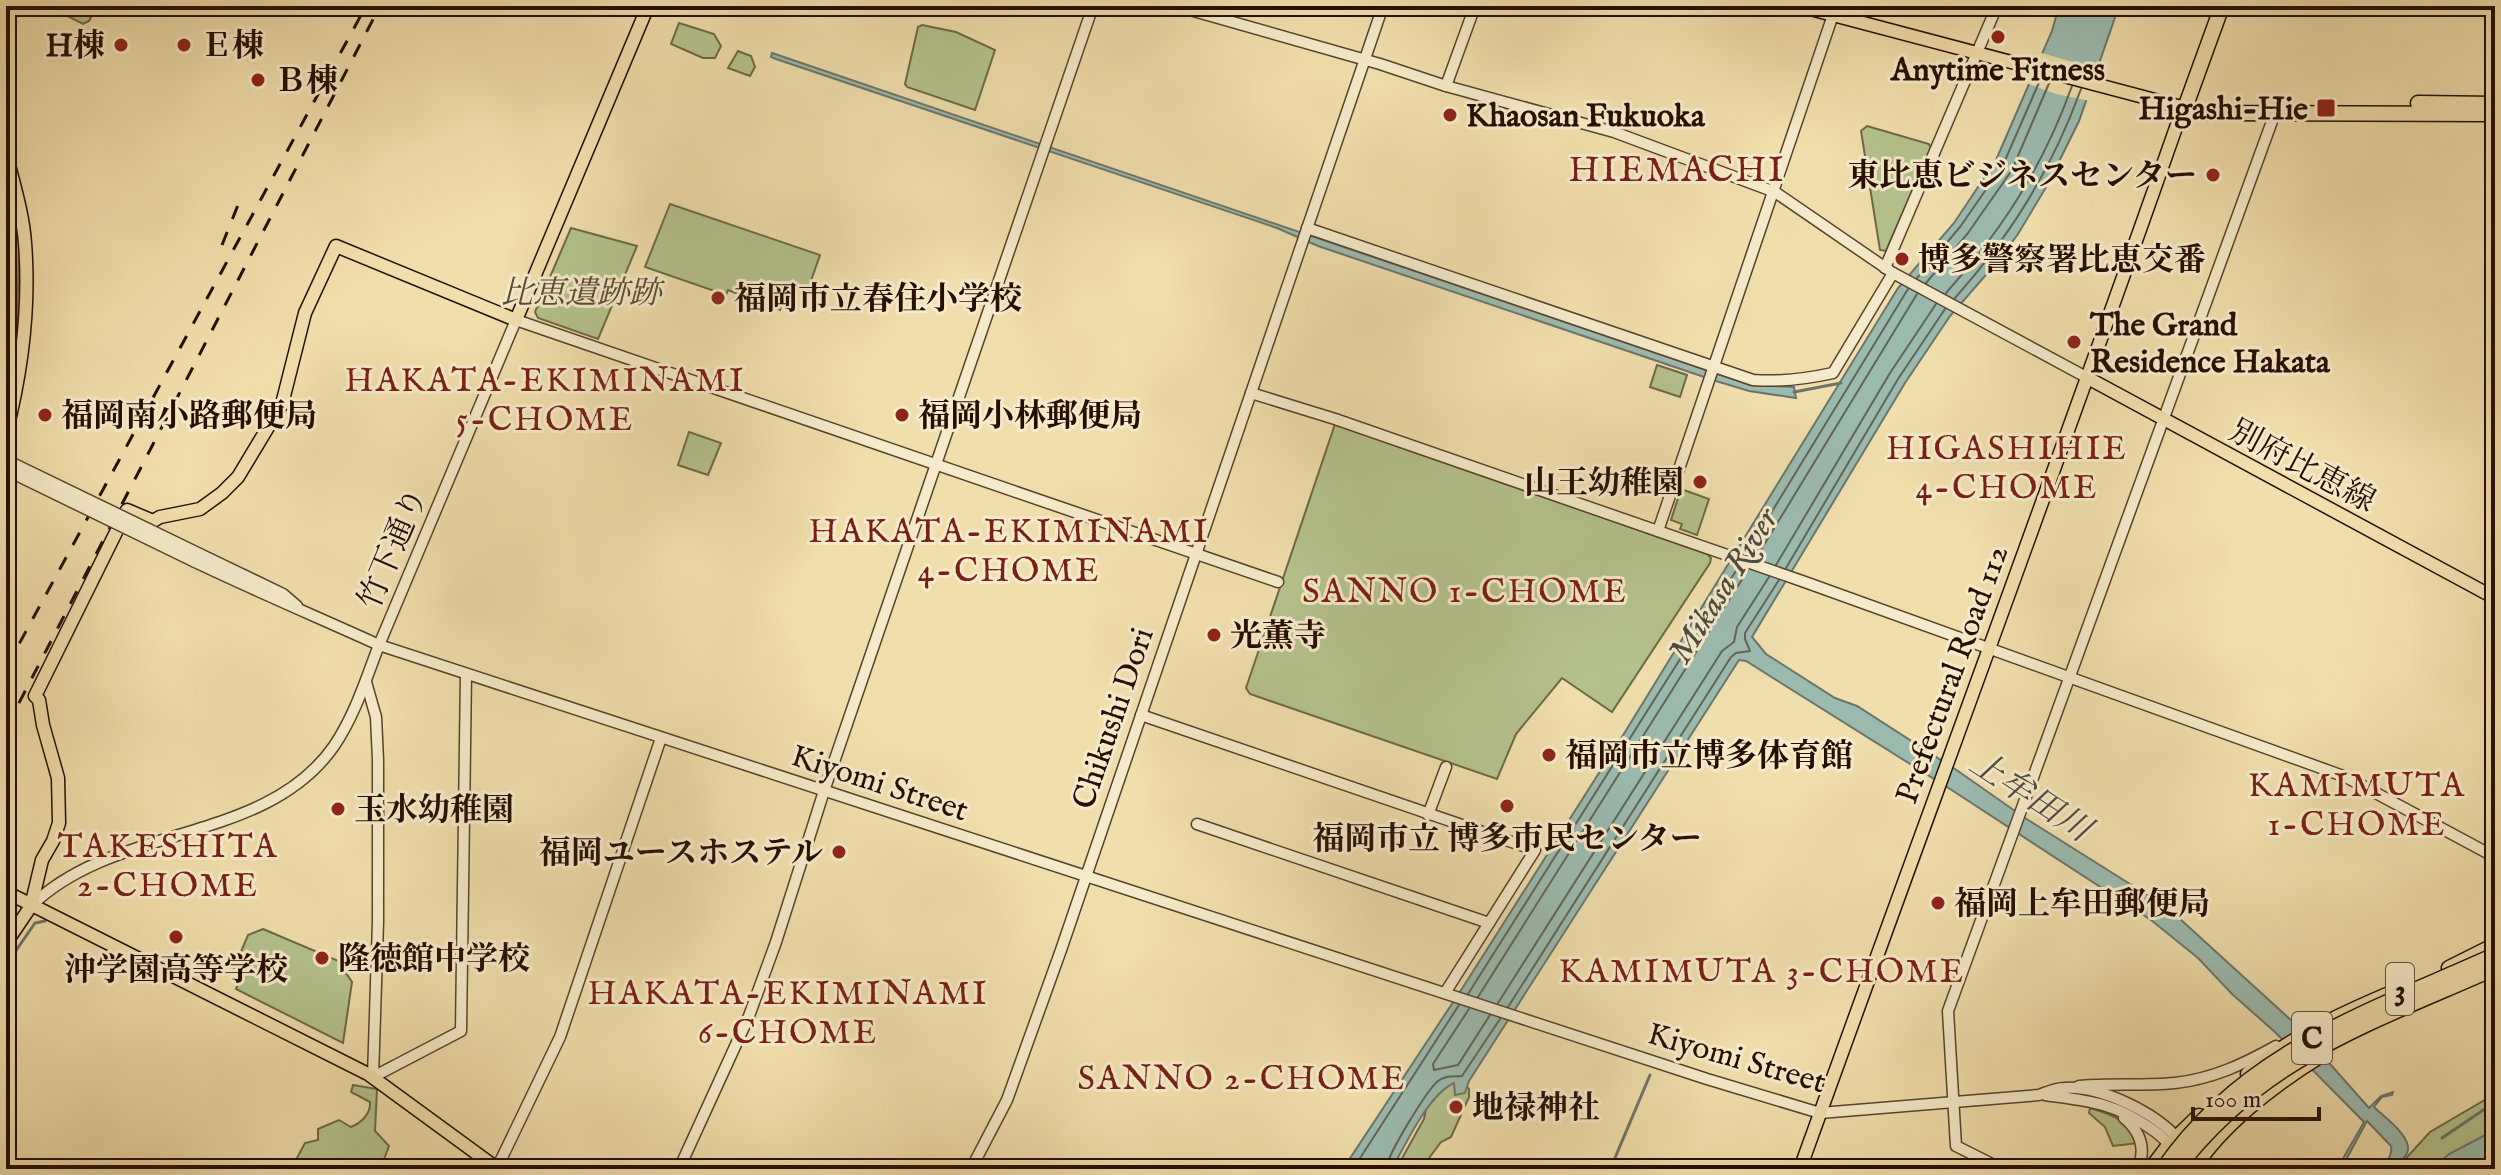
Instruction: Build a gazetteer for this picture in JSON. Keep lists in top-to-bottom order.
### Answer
{
  "streets": {
    "highway": ["3", "C"],
    "main road": ["別府比恵線", "竹下通り", "Prefectural Road 112"],
    "street": ["Chikushi Dori", "Kiyomi Street"]
  },
  "crossings": [
    ["別府比恵線", "Prefectural Road 112"],
    ["竹下通り", "Kiyomi Street"],
    ["Prefectural Road 112", "Kiyomi Street"],
    ["Chikushi Dori", "Kiyomi Street"],
    ["Kiyomi Street", "3"],
    ["3", "C"]
  ],
  "districts": [
    "HIEMACHI",
    "HAKATA-EKIMINAMI 5-CHOME",
    "HIGASHIHIE 4-CHOME",
    "HAKATA-EKIMINAMI 4-CHOME",
    "SANNO 1-CHOME",
    "KAMIMUTA 1-CHOME",
    "TAKESHITA 2-CHOME",
    "KAMIMUTA 3-CHOME",
    "HAKATA-EKIMINAMI 6-CHOME",
    "SANNO 2-CHOME"
  ],
  "water": ["Mikasa River", "上牟田川"],
  "parks": ["比恵遺跡跡"],
  "places": {
    "other": [
      "Anytime Fitness",
      "H棟",
      "Ｅ棟",
      "Ｂ棟",
      "Khaosan Fukuoka",
      "東比恵ビジネスセンター",
      "博多警察署比恵交番",
      "福岡市立春住小学校",
      "The Grand Residence Hakata",
      "福岡南小路郵便局",
      "福岡小林郵便局",
      "山王幼稚園",
      "光薫寺",
      "福岡市立博多体育館",
      "福岡市立 博多市民センター",
      "玉水幼稚園",
      "福岡ユースホステル",
      "福岡上牟田郵便局",
      "沖学園高等学校",
      "隆徳館中学校",
      "地禄神社"
    ],
    "transit": ["Higashi-Hie"]
  },
  "scale_bar": "100 m"
}
